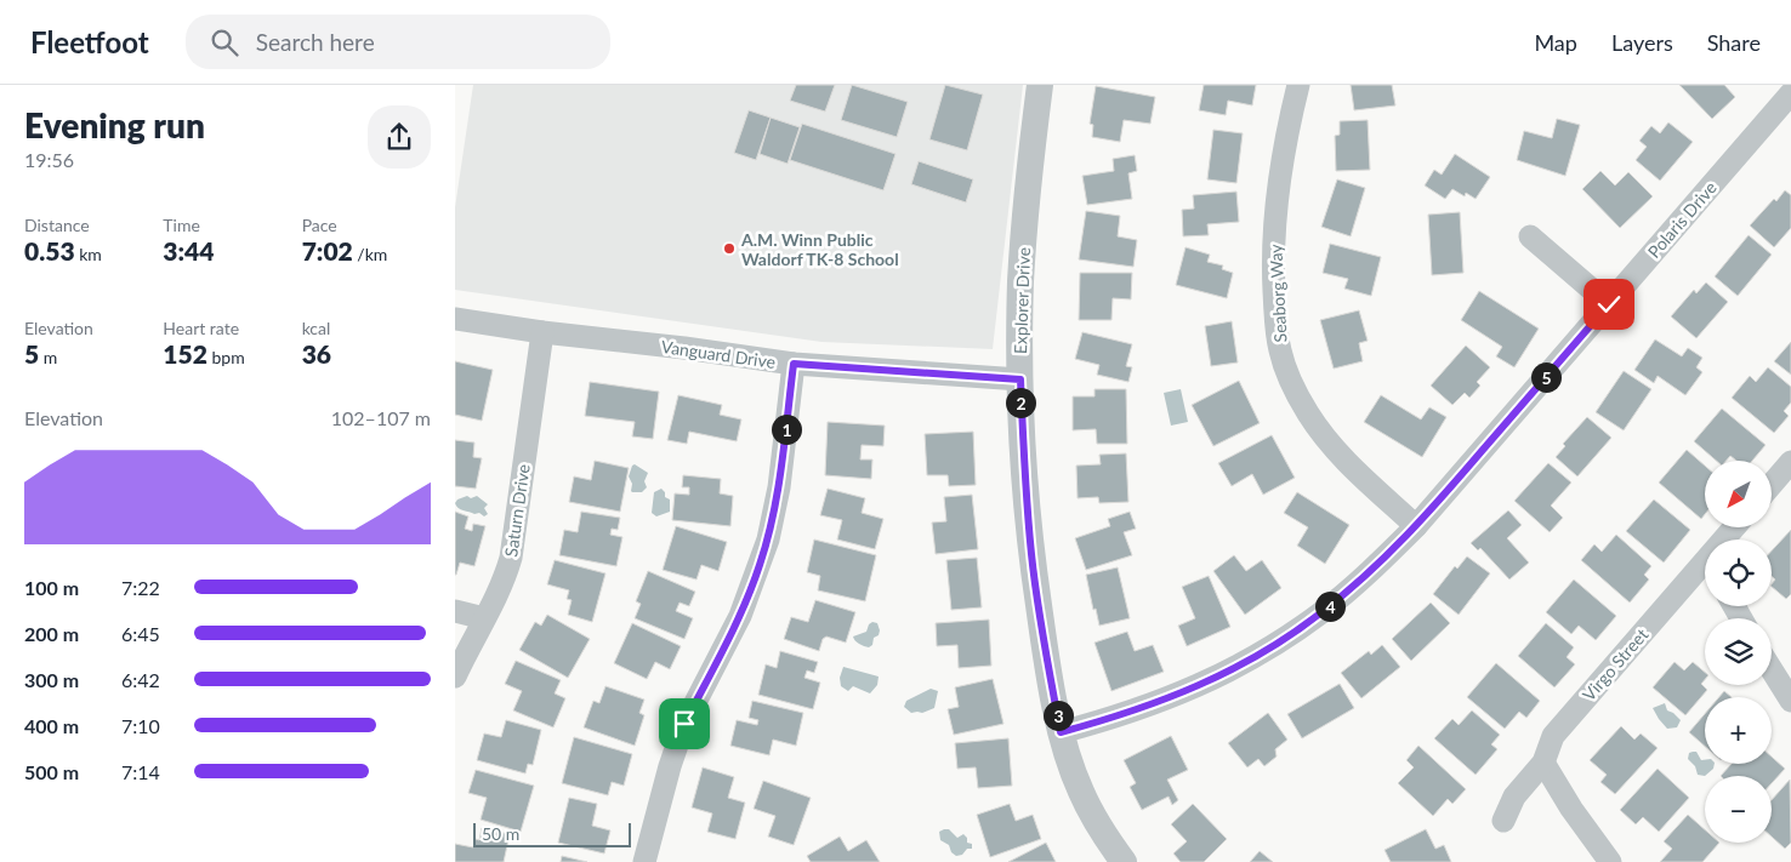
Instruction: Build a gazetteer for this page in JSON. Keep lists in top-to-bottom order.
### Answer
{
  "streets": {
    "street": [
      "Polaris Drive",
      "Seaborg Way",
      "Explorer Drive",
      "Vanguard Drive",
      "Saturn Drive",
      "Virgo Street"
    ]
  },
  "crossings": [
    ["Polaris Drive", "Seaborg Way"],
    ["Polaris Drive", "Explorer Drive"],
    ["Explorer Drive", "Vanguard Drive"],
    ["Vanguard Drive", "Saturn Drive"]
  ],
  "places": ["A.M. Winn Public Waldorf TK-8 School"],
  "scale_bar": "50 m",
  "north": "bottom left",
  "page": {
    "header": "Fleetfoot",
    "search": "Search here",
    "nav": ["Map", "Layers", "Share"],
    "heading": ["Evening run", "19:56"],
    "stats": [
      ["Distance", "0.53 km"],
      ["Time", "3:44"],
      ["Pace", "7:02 /km"],
      ["Elevation", "5 m"],
      ["Heart rate", "152 bpm"],
      ["kcal", "36"]
    ],
    "pins": [
      "5",
      "2",
      "1",
      "4",
      "3"
    ],
    "chart": ["Elevation", "102–107 m"],
    "map_buttons": ["+", "−"],
    "list": [
      {
        "name": "100 m",
        "note": "7:22"
      },
      {
        "name": "200 m",
        "note": "6:45"
      },
      {
        "name": "300 m",
        "note": "6:42"
      },
      {
        "name": "400 m",
        "note": "7:10"
      },
      {
        "name": "500 m",
        "note": "7:14"
      }
    ],
    "scale": "50 m"
  }
}
